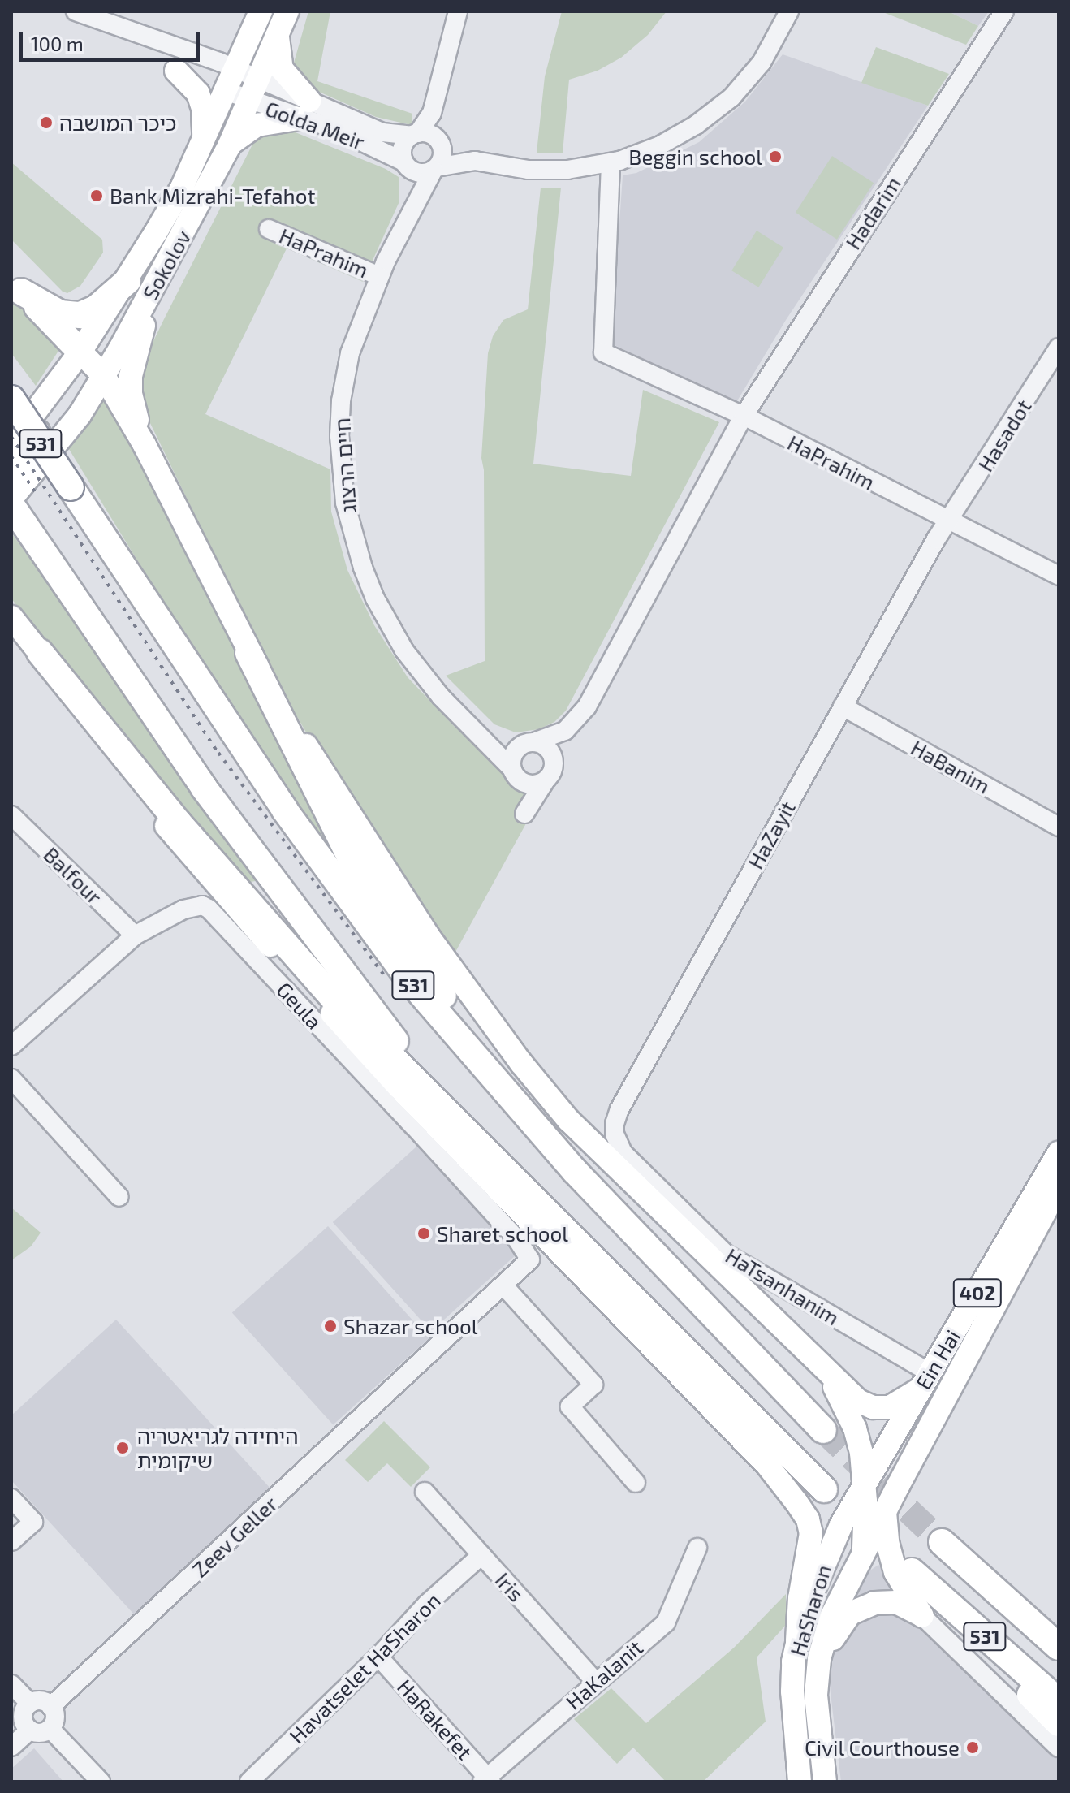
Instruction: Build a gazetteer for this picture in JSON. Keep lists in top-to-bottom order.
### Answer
{
  "streets": {
    "highway": ["531"],
    "main road": [
      "Sokolov",
      "402",
      "Ein Hai",
      "HaSharon"
    ],
    "street": [
      "Golda Meir",
      "Hadarim",
      "HaPrahim",
      "Hasadot",
      "חיים הרצוג",
      "HaBanim",
      "HaZayit",
      "Balfour",
      "Geula",
      "HaTsanhanim",
      "Zeev Geller",
      "Iris",
      "Havatselet HaSharon",
      "HaKalanit",
      "HaRakefet"
    ]
  },
  "crossings": [
    ["Golda Meir", "Sokolov"],
    ["Golda Meir", "חיים הרצוג"],
    ["Hadarim", "HaPrahim"],
    ["HaPrahim", "Hasadot"],
    ["HaPrahim", "חיים הרצוג"],
    ["HaPrahim", "HaZayit"],
    ["Hasadot", "HaZayit"],
    ["HaBanim", "HaZayit"],
    ["HaZayit", "HaTsanhanim"],
    ["Balfour", "Geula"],
    ["Geula", "Zeev Geller"],
    ["HaTsanhanim", "Ein Hai"],
    ["402", "Ein Hai"],
    ["402", "HaSharon"],
    ["Ein Hai", "HaSharon"],
    ["Iris", "Havatselet HaSharon"],
    ["Iris", "HaKalanit"],
    ["Havatselet HaSharon", "HaRakefet"],
    ["HaKalanit", "HaRakefet"]
  ],
  "places": [
    "כיכר המושבה",
    "Beggin school",
    "Bank Mizrahi-Tefahot",
    "Sharet school",
    "Shazar school",
    "היחידה לגריאטריה שיקומית",
    "Civil Courthouse"
  ],
  "scale_bar": "100 m"
}
